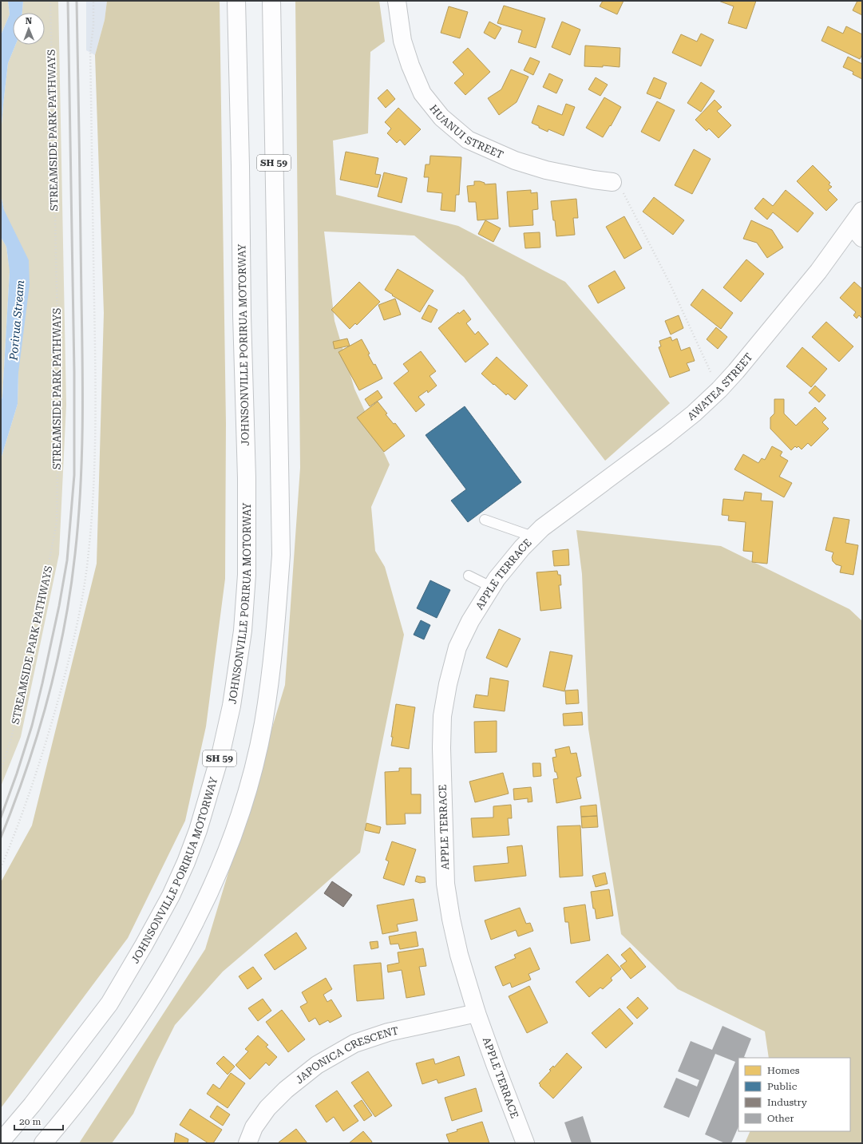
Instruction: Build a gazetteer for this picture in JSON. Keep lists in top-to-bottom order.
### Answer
{
  "streets": {
    "main road": [
      "HUANUI STREET",
      "SH 59",
      "JOHNSONVILLE PORIRUA MOTORWAY",
      "AWATEA STREET",
      "APPLE TERRACE",
      "JAPONICA CRESCENT"
    ],
    "path": ["STREAMSIDE PARK PATHWAYS"]
  },
  "crossings": [
    ["AWATEA STREET", "APPLE TERRACE"],
    ["APPLE TERRACE", "JAPONICA CRESCENT"]
  ],
  "water": ["Porirua Stream"],
  "legend": [
    "Homes",
    "Public",
    "Industry",
    "Other"
  ],
  "scale_bar": "20 m",
  "north": "top"
}
